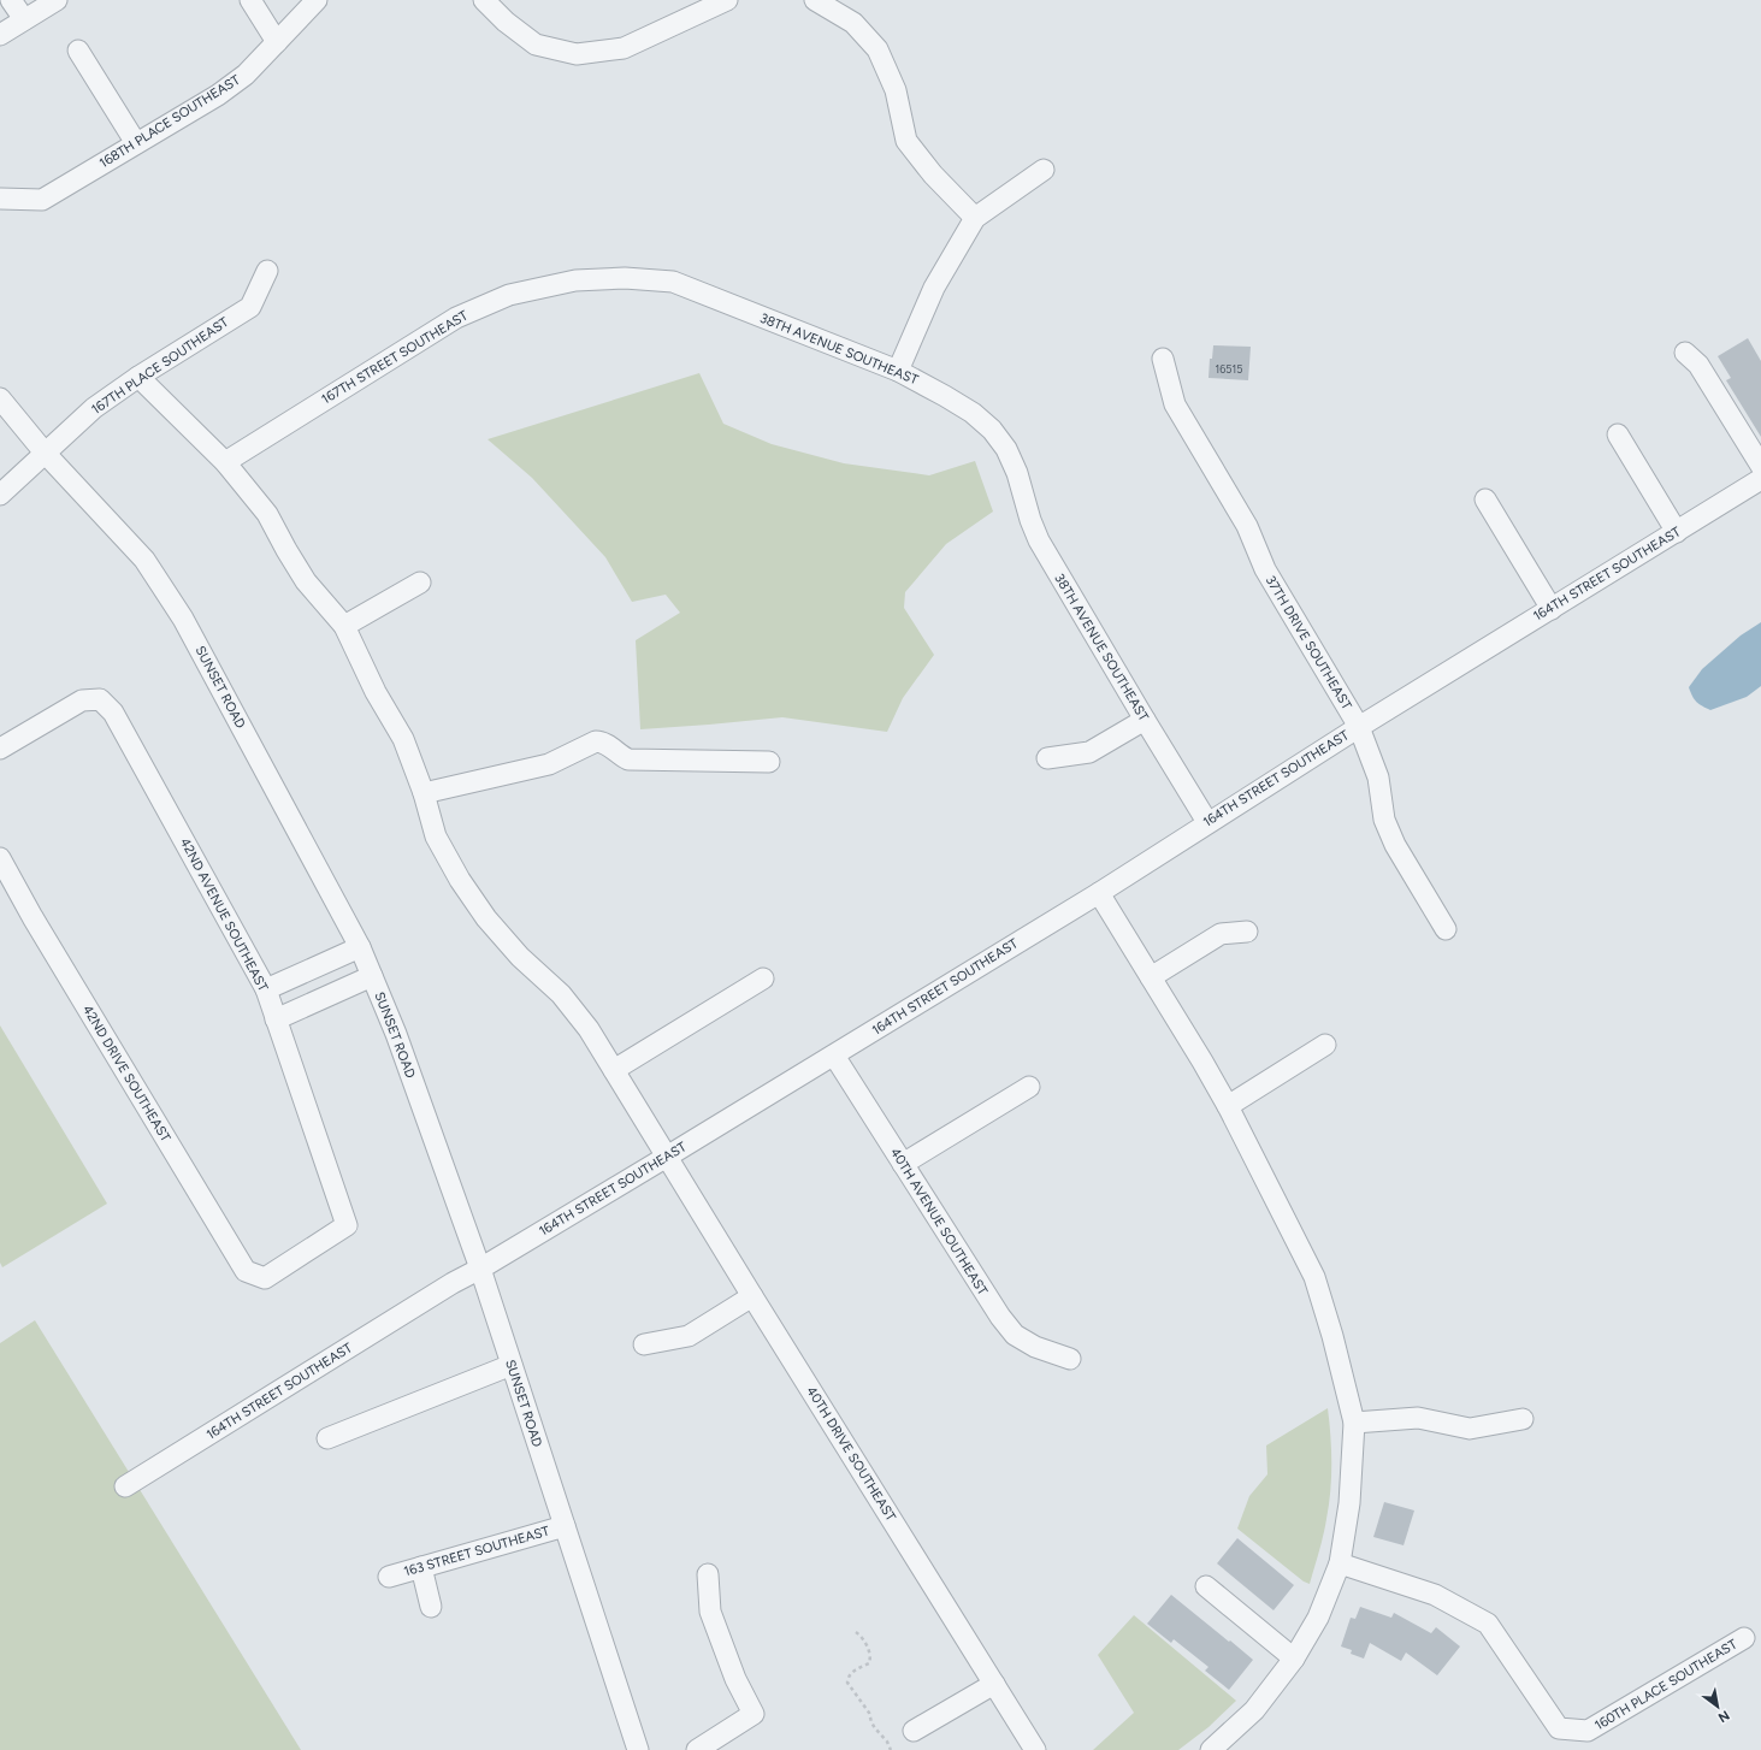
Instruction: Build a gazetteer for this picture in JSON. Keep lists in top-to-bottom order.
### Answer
{
  "streets": {
    "street": [
      "168TH PLACE SOUTHEAST",
      "38TH AVENUE SOUTHEAST",
      "167TH STREET SOUTHEAST",
      "167TH PLACE SOUTHEAST",
      "164TH STREET SOUTHEAST",
      "37TH DRIVE SOUTHEAST",
      "SUNSET ROAD",
      "42ND AVENUE SOUTHEAST",
      "42ND DRIVE SOUTHEAST",
      "40TH AVENUE SOUTHEAST",
      "40TH DRIVE SOUTHEAST",
      "163 STREET SOUTHEAST",
      "160TH PLACE SOUTHEAST"
    ]
  },
  "crossings": [
    ["38TH AVENUE SOUTHEAST", "167TH STREET SOUTHEAST"],
    ["38TH AVENUE SOUTHEAST", "164TH STREET SOUTHEAST"],
    ["167TH STREET SOUTHEAST", "40TH DRIVE SOUTHEAST"],
    ["167TH PLACE SOUTHEAST", "SUNSET ROAD"],
    ["167TH PLACE SOUTHEAST", "40TH DRIVE SOUTHEAST"],
    ["164TH STREET SOUTHEAST", "37TH DRIVE SOUTHEAST"],
    ["164TH STREET SOUTHEAST", "SUNSET ROAD"],
    ["164TH STREET SOUTHEAST", "40TH AVENUE SOUTHEAST"],
    ["164TH STREET SOUTHEAST", "40TH DRIVE SOUTHEAST"],
    ["SUNSET ROAD", "163 STREET SOUTHEAST"],
    ["42ND AVENUE SOUTHEAST", "42ND DRIVE SOUTHEAST"]
  ],
  "house_numbers": ["16515"],
  "north": "bottom right"
}
